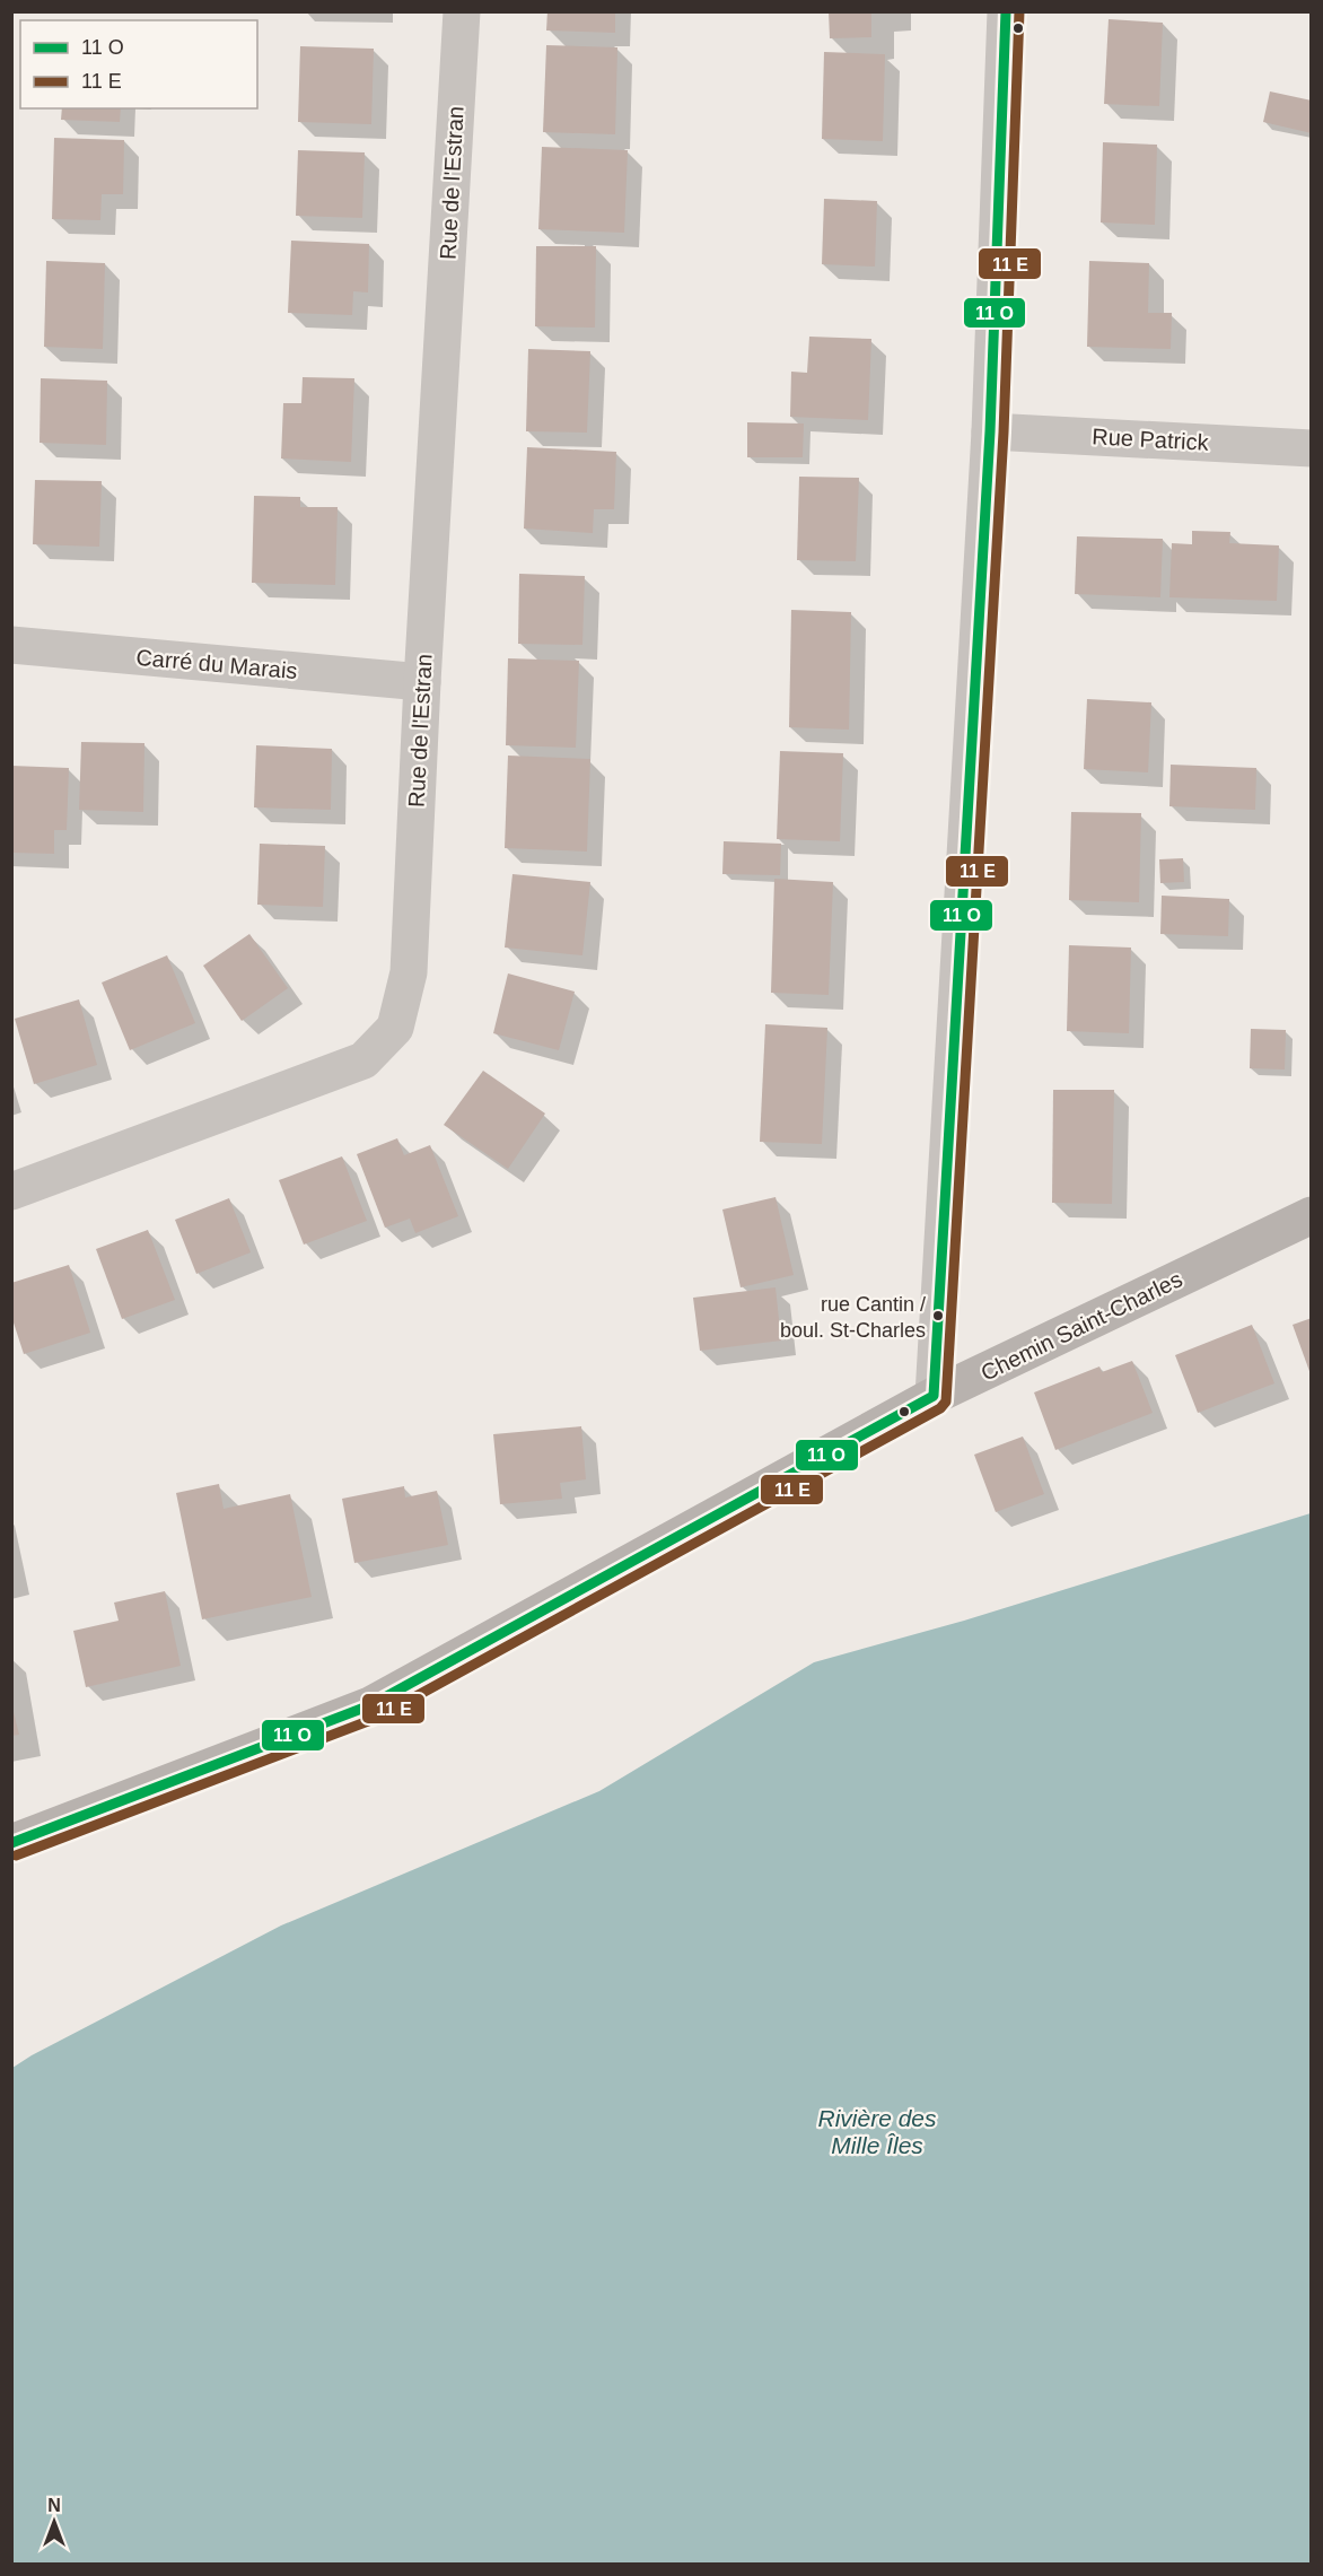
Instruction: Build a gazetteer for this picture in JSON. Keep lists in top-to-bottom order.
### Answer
{
  "streets": {
    "main road": ["Chemin Saint-Charles"],
    "street": ["Rue de l'Estran", "Rue Patrick", "Carré du Marais"]
  },
  "crossings": [
    ["Rue de l'Estran", "Carré du Marais"]
  ],
  "water": ["Rivière des Mille Îles"],
  "places": ["rue Cantin / boul. St-Charles"],
  "legend": ["11 O", "11 E"],
  "north": "top"
}
